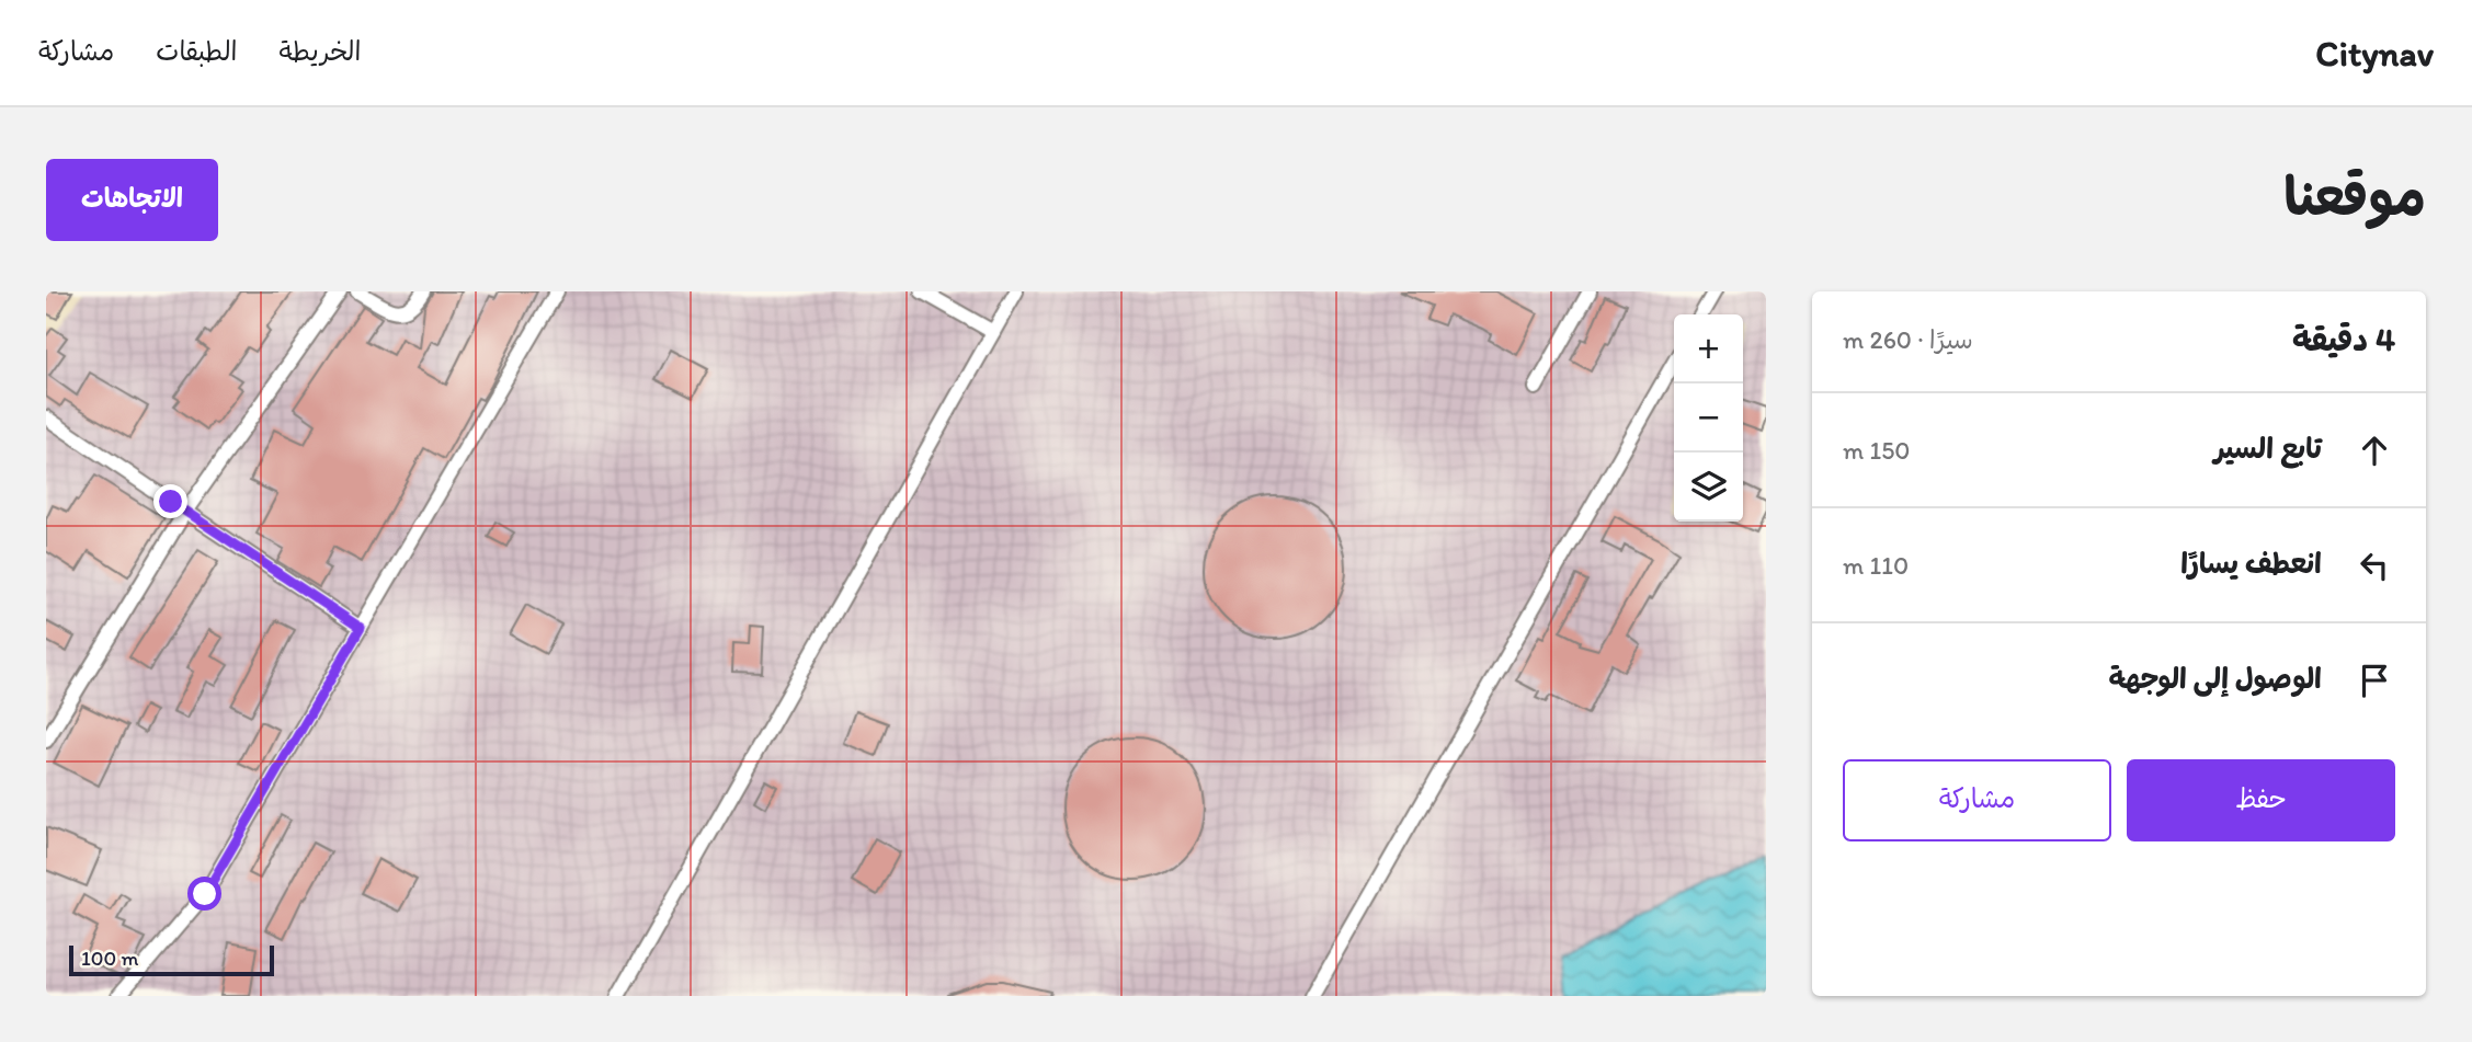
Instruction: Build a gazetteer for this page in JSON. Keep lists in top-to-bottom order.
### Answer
{
  "scale_bar": "100 m",
  "page": {
    "header": "Citynav",
    "nav": ["الخريطة", "الطبقات", "مشاركة"],
    "title": "موقعنا",
    "buttons": [
      "الاتجاهات",
      ["حفظ", "مشاركة"]
    ],
    "heading": ["4 دقيقة", "سيرًا · 260 m"],
    "map_buttons": ["+", "−"],
    "list": [
      ["تابع السير", "150 m"],
      ["انعطف يسارًا", "110 m"],
      "الوصول إلى الوجهة"
    ],
    "scale": "100 m"
  }
}
